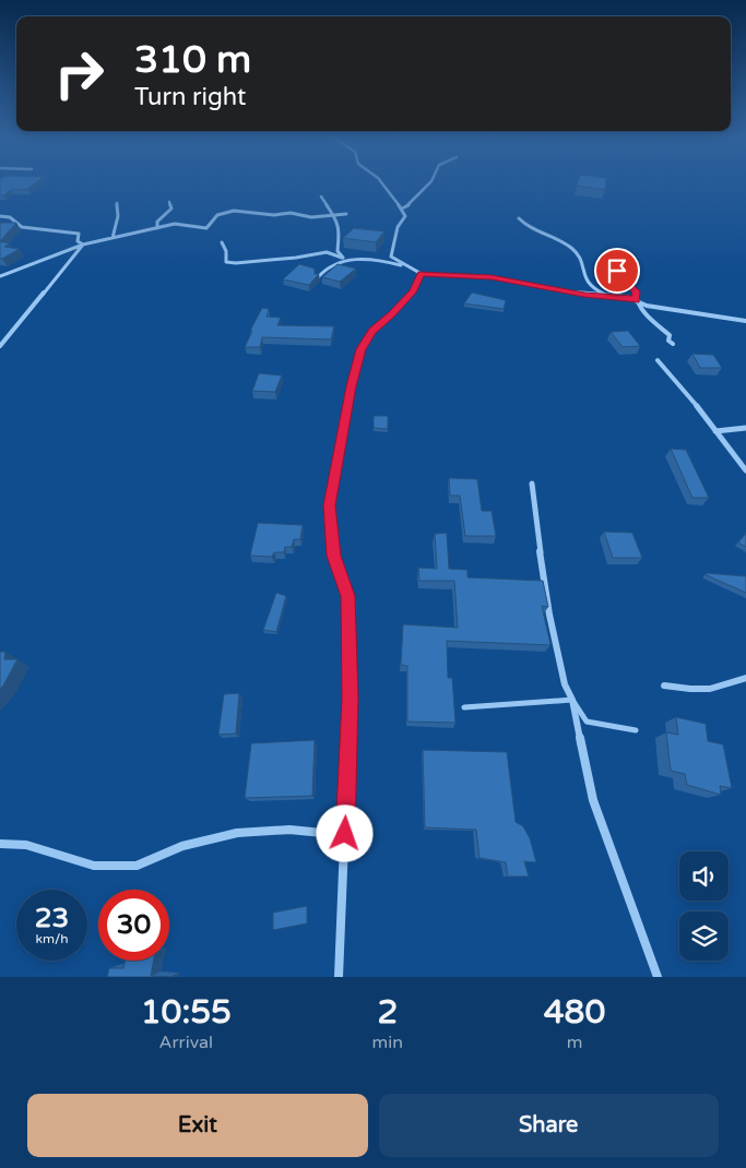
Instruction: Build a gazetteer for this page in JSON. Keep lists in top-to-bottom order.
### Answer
{
  "page": {
    "turn": ["310 m", "Turn right"],
    "speed": "23 km/h",
    "limit": "30",
    "eta": [
      "10:55",
      "Arrival",
      "2",
      "min",
      "480",
      "m"
    ],
    "buttons": ["Exit", "Share"]
  }
}
